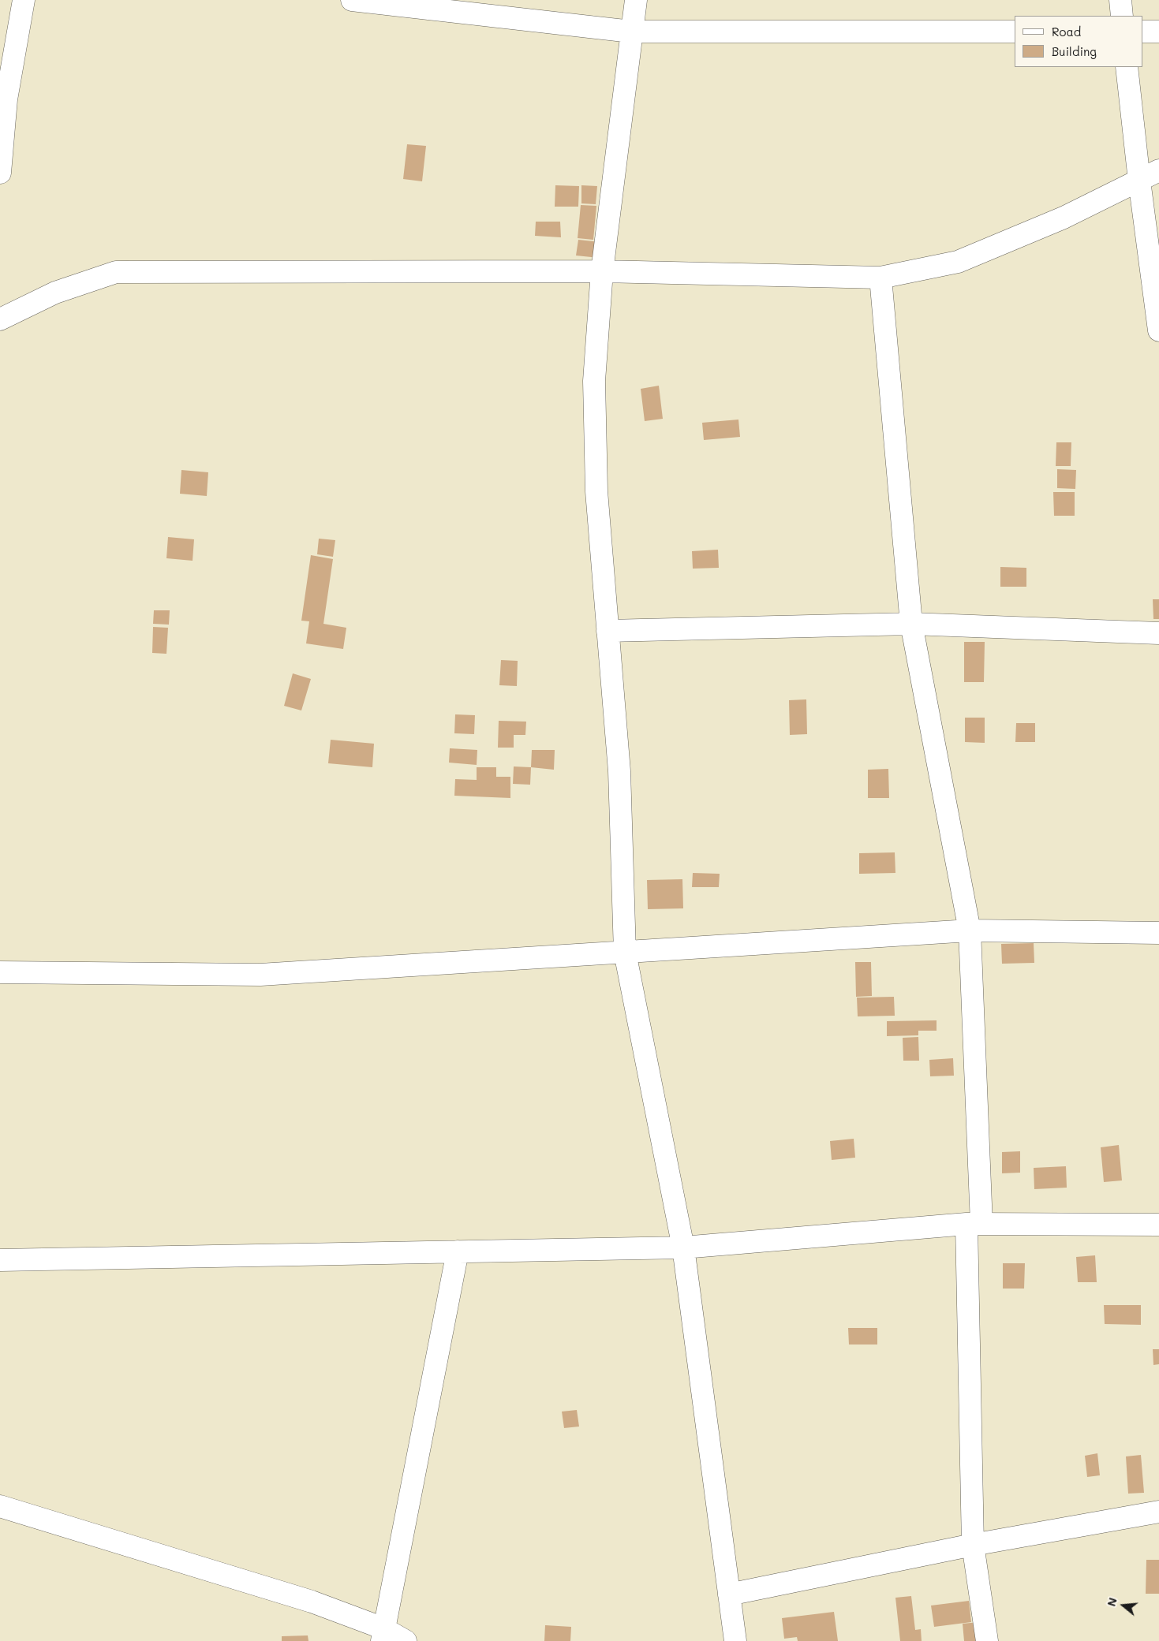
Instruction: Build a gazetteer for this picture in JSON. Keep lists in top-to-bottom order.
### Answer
{
  "legend": ["Road", "Building"],
  "north": "left"
}
